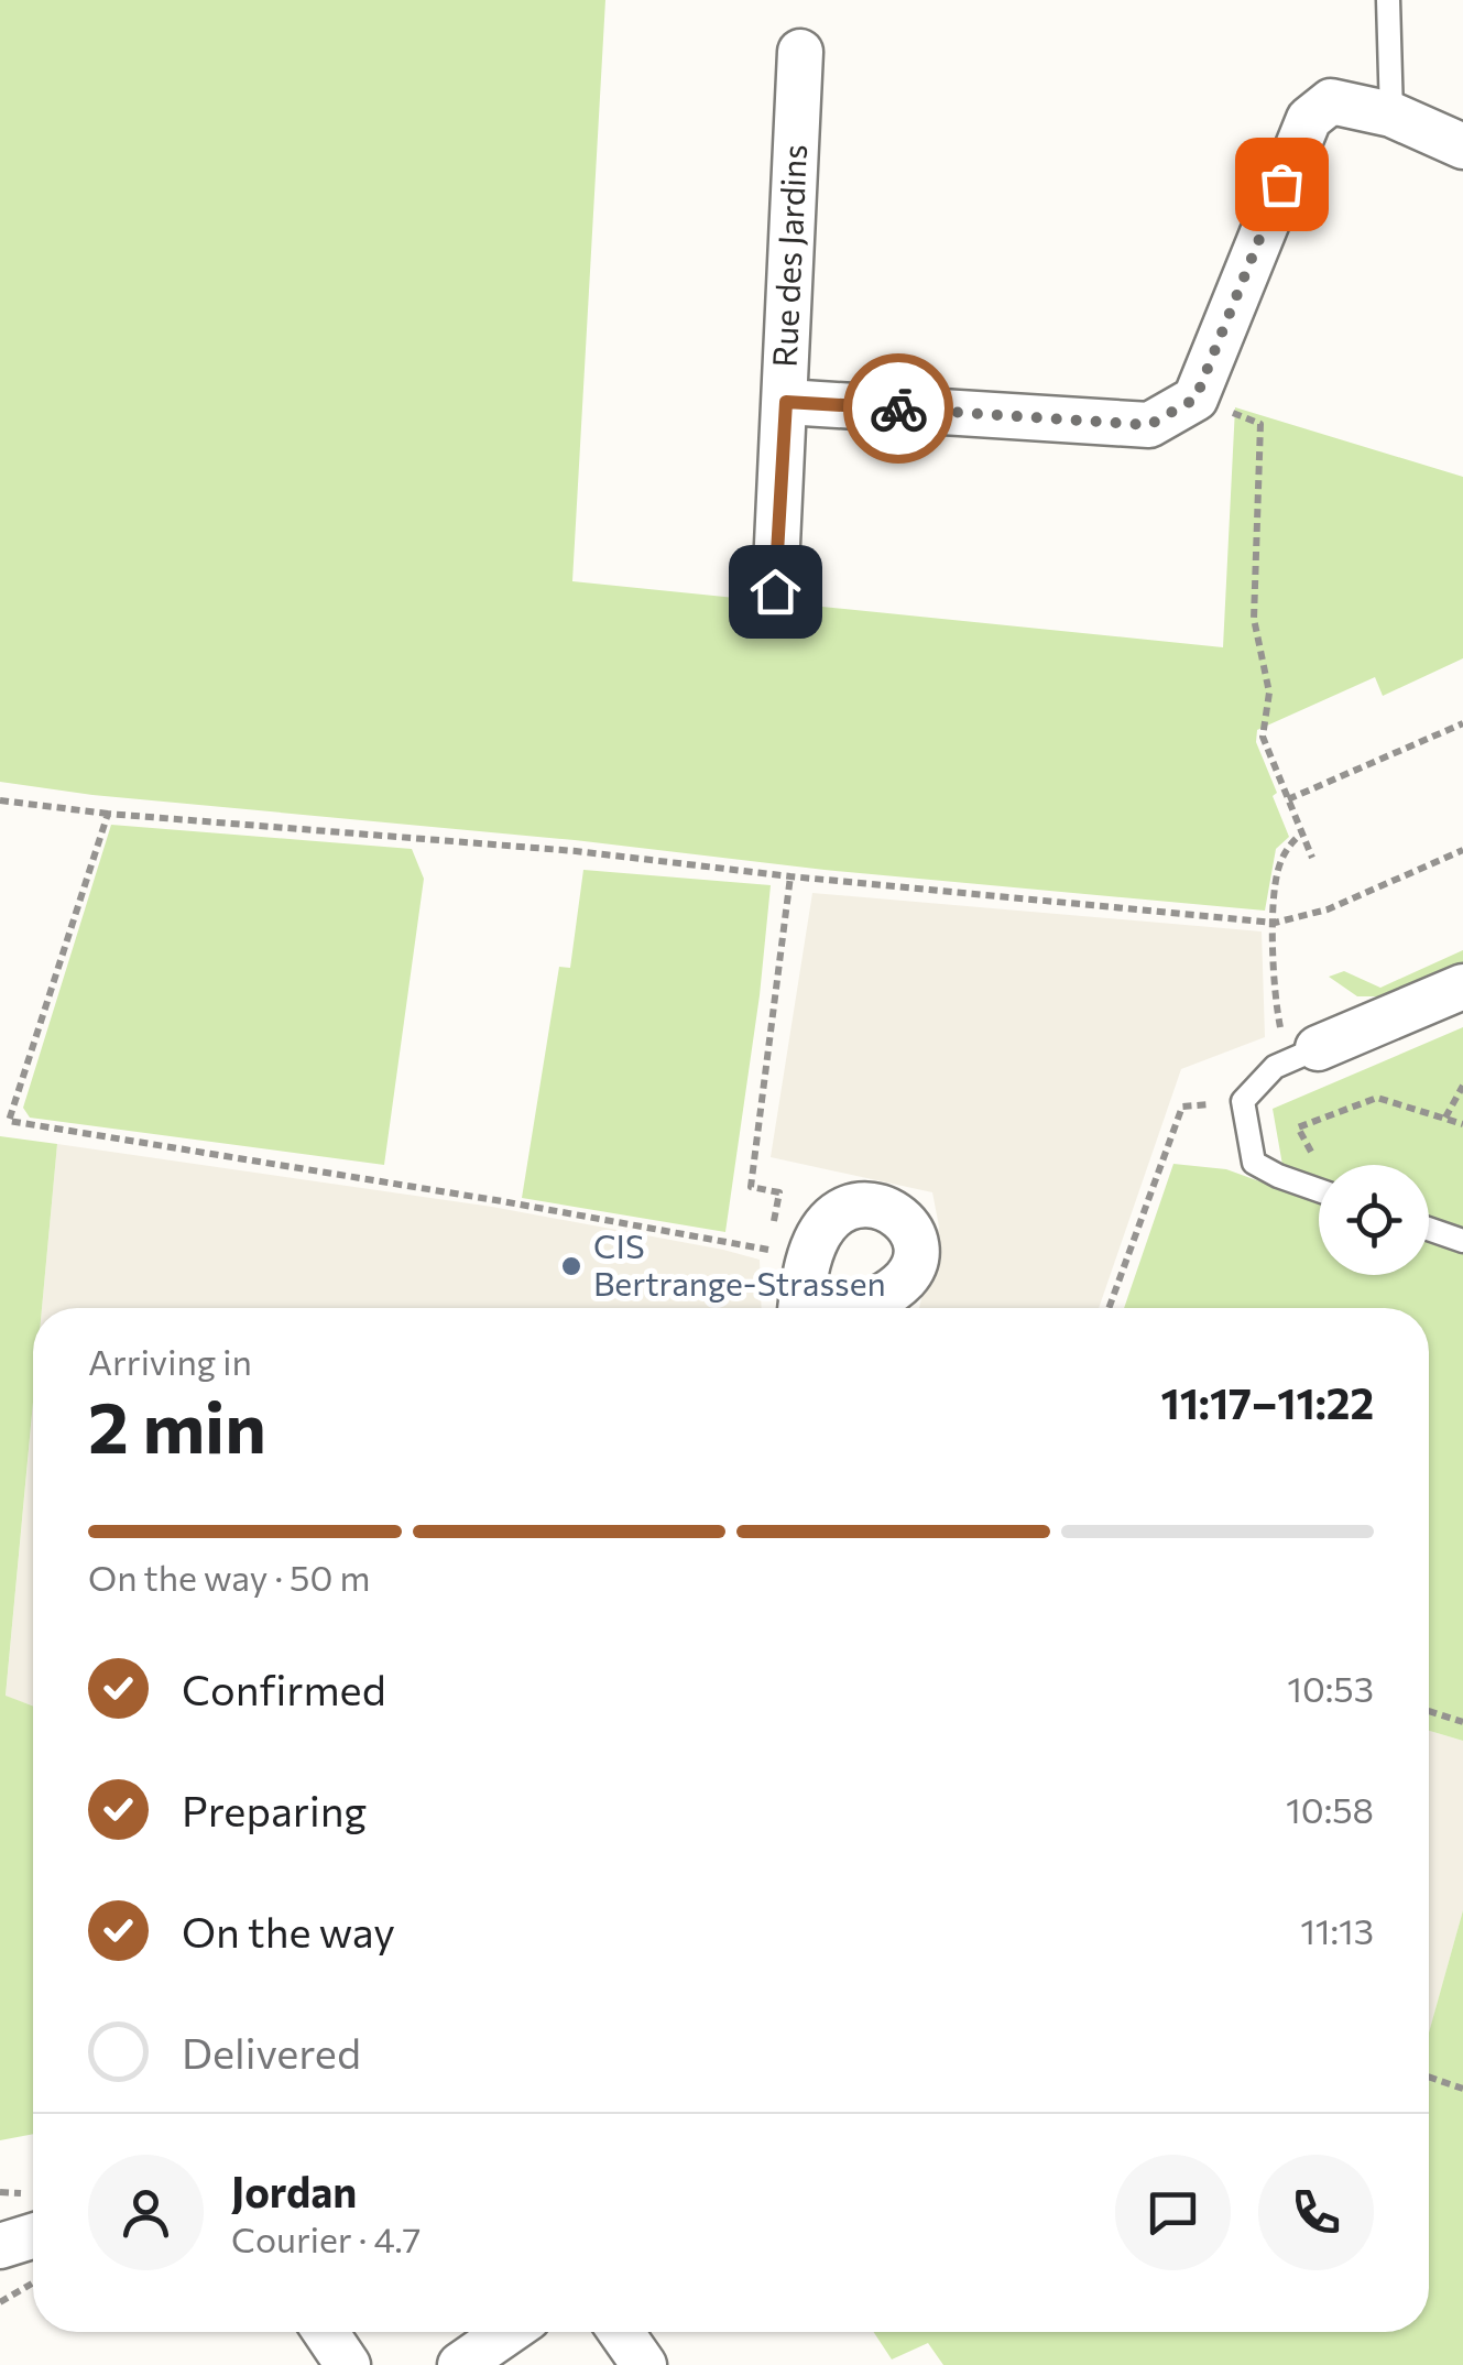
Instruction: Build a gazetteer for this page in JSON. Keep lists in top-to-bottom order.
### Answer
{
  "streets": {
    "street": ["Rue des Jardins"]
  },
  "places": ["CIS Bertrange-Strassen"],
  "page": {
    "heading": ["2 min", "Arriving in", "11:17–11:22"],
    "panel": ["Jordan", "Courier · 4.7"],
    "bar": "On the way · 50 m",
    "list": [
      ["Confirmed", "10:53"],
      ["Preparing", "10:58"],
      ["On the way", "11:13"],
      "Delivered"
    ]
  }
}
